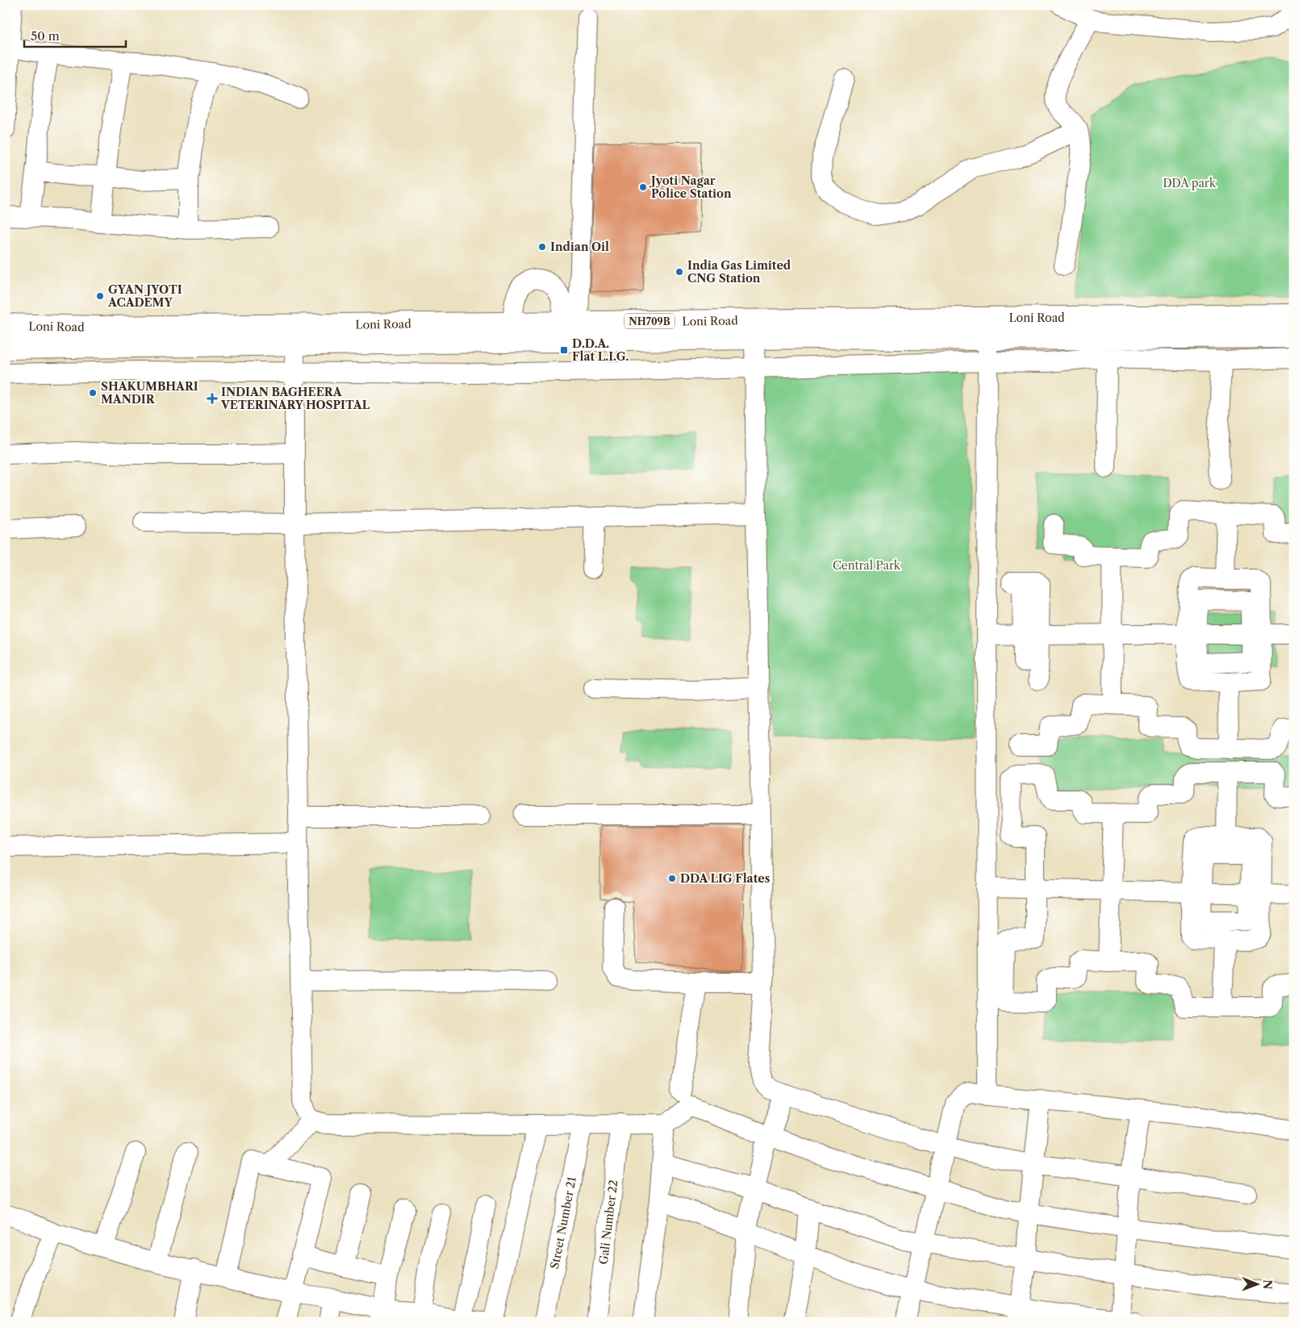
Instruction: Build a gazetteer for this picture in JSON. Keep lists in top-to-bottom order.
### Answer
{
  "streets": {
    "highway": ["Loni Road", "NH709B"],
    "street": ["Gali Number 22", "Street Number 21"]
  },
  "parks": ["DDA park", "Central Park"],
  "places": {
    "other": [
      "Jyoti Nagar Police Station",
      "Indian Oil",
      "India Gas Limited CNG Station",
      "GYAN JYOTI ACADEMY",
      "SHAKUMBHARI MANDIR",
      "DDA LIG Flates"
    ],
    "transit": ["D.D.A. Flat L.I.G."],
    "health": ["INDIAN BAGHEERA VETERINARY HOSPITAL"]
  },
  "scale_bar": "50 m",
  "north": "right"
}
